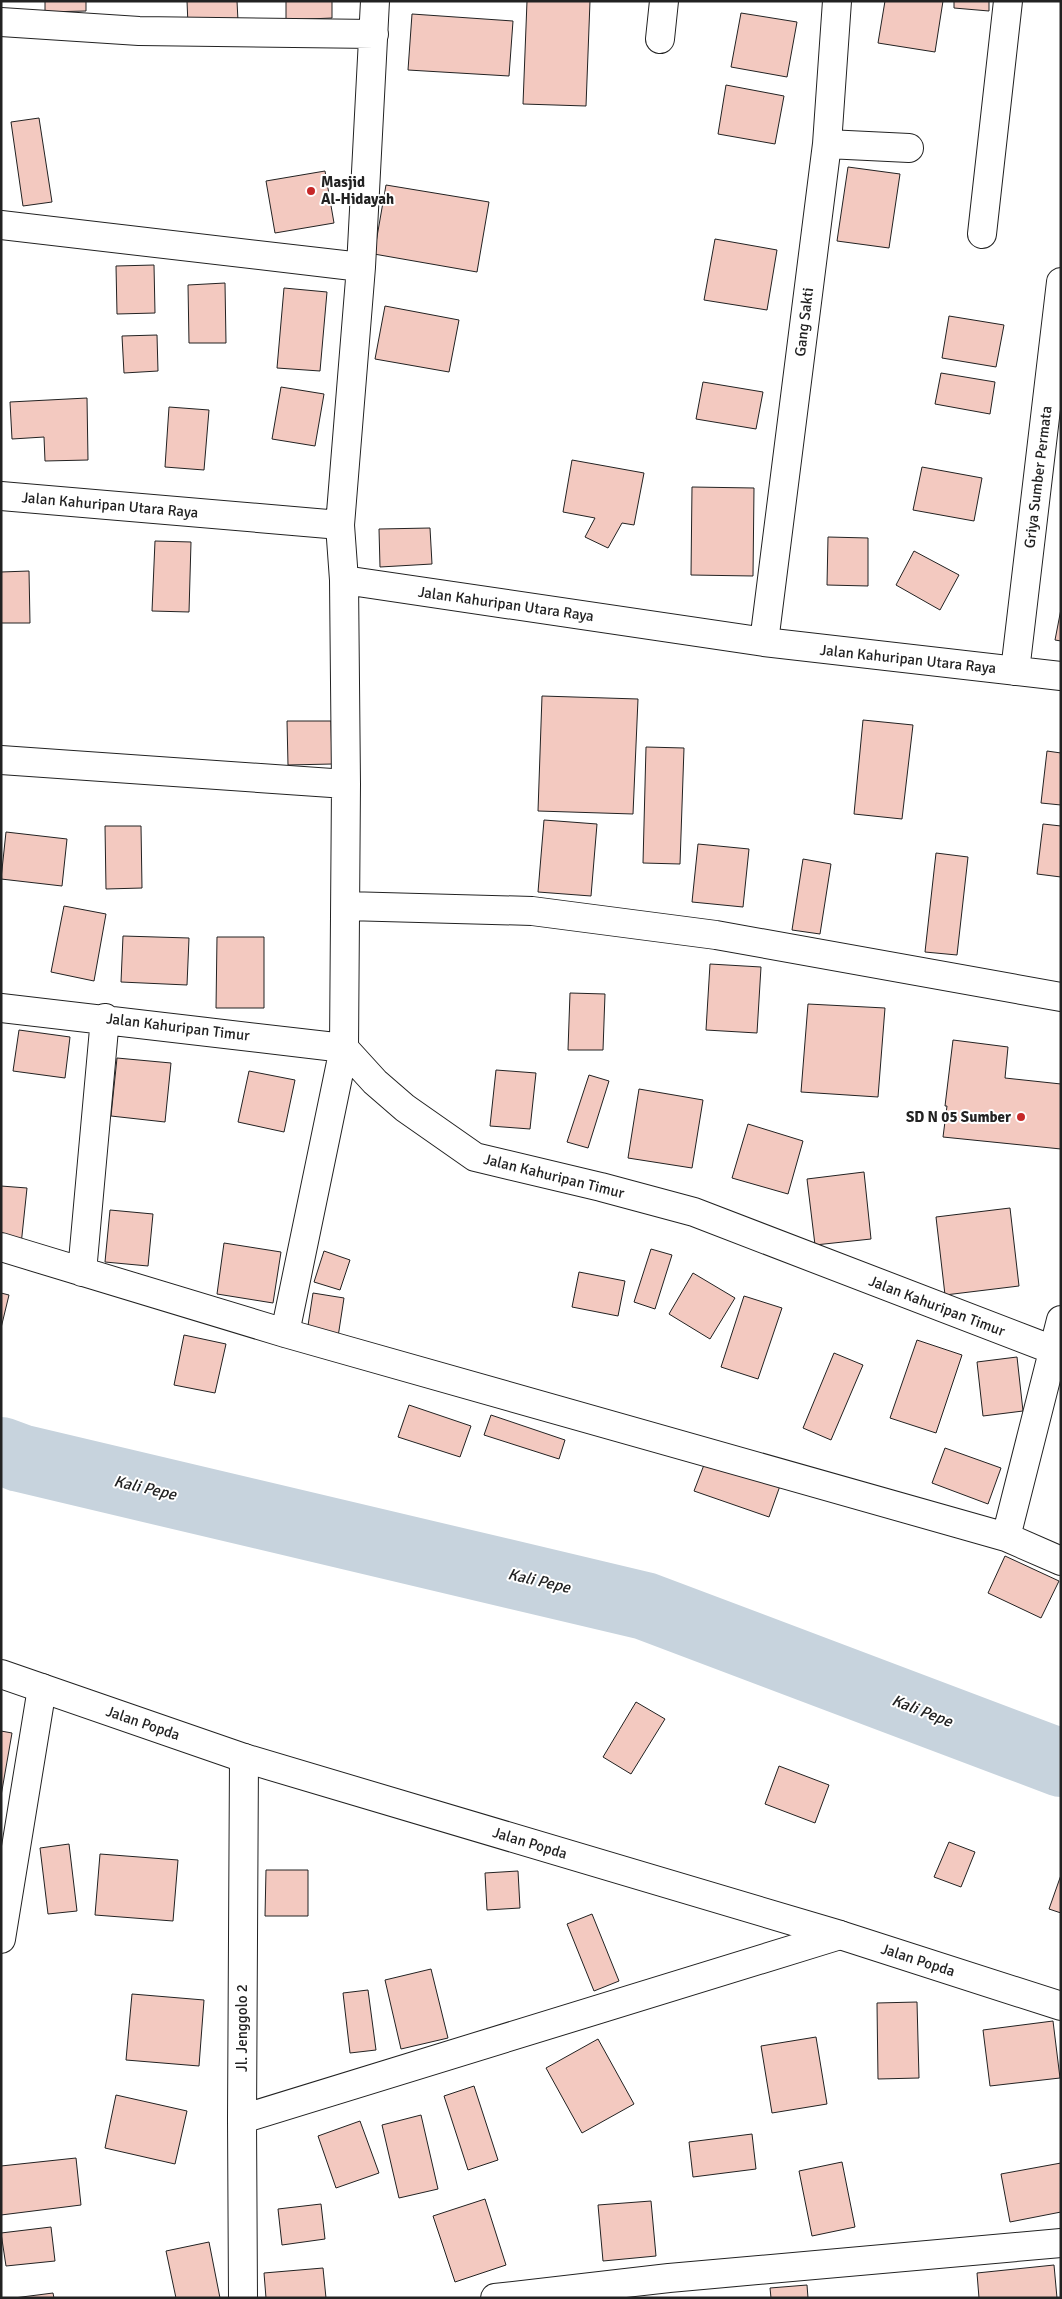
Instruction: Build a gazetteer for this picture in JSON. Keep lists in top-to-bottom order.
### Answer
{
  "streets": {
    "street": [
      "Gang Sakti",
      "Griya Sumber Permata",
      "Jalan Kahuripan Utara Raya",
      "Jalan Kahuripan Timur",
      "Jalan Popda",
      "Jl. Jenggolo 2"
    ]
  },
  "crossings": [
    ["Gang Sakti", "Jalan Kahuripan Utara Raya"],
    ["Griya Sumber Permata", "Jalan Kahuripan Utara Raya"],
    ["Jalan Popda", "Jl. Jenggolo 2"]
  ],
  "water": ["Kali Pepe"],
  "places": ["Masjid Al-Hidayah", "SD N 05 Sumber"]
}
